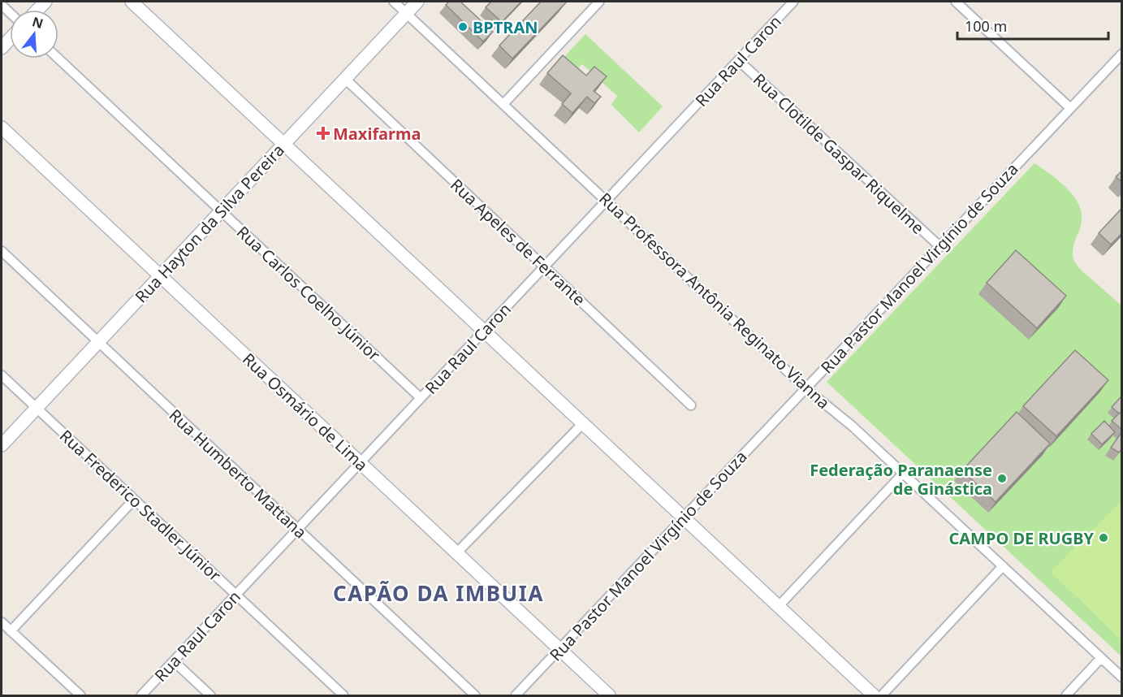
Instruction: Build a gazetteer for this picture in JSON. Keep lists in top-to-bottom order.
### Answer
{
  "streets": {
    "street": [
      "Rua Raul Caron",
      "Rua Clotilde Gaspar Riquelme",
      "Rua Hayton da Silva Pereira",
      "Rua Apeles de Ferrante",
      "Rua Pastor Manoel Virgínio de Souza",
      "Rua Carlos Coelho Júnior",
      "Rua Professora Antônia Reginato Vianna",
      "Rua Osmário de Lima",
      "Rua Humberto Mattana",
      "Rua Frederico Stadler Júnior"
    ]
  },
  "crossings": [
    ["Rua Raul Caron", "Rua Clotilde Gaspar Riquelme"],
    ["Rua Raul Caron", "Rua Apeles de Ferrante"],
    ["Rua Raul Caron", "Rua Carlos Coelho Júnior"],
    ["Rua Raul Caron", "Rua Professora Antônia Reginato Vianna"],
    ["Rua Raul Caron", "Rua Osmário de Lima"],
    ["Rua Raul Caron", "Rua Humberto Mattana"],
    ["Rua Raul Caron", "Rua Frederico Stadler Júnior"],
    ["Rua Clotilde Gaspar Riquelme", "Rua Pastor Manoel Virgínio de Souza"],
    ["Rua Hayton da Silva Pereira", "Rua Apeles de Ferrante"],
    ["Rua Hayton da Silva Pereira", "Rua Carlos Coelho Júnior"],
    ["Rua Hayton da Silva Pereira", "Rua Professora Antônia Reginato Vianna"],
    ["Rua Hayton da Silva Pereira", "Rua Osmário de Lima"],
    ["Rua Hayton da Silva Pereira", "Rua Humberto Mattana"],
    ["Rua Hayton da Silva Pereira", "Rua Frederico Stadler Júnior"],
    ["Rua Pastor Manoel Virgínio de Souza", "Rua Professora Antônia Reginato Vianna"],
    ["Rua Pastor Manoel Virgínio de Souza", "Rua Osmário de Lima"]
  ],
  "districts": ["CAPÃO DA IMBUIA"],
  "places": {
    "other": ["BPTRAN", "Federação Paranaense de Ginástica", "CAMPO DE RUGBY"],
    "health": ["Maxifarma"]
  },
  "scale_bar": "100 m",
  "north": "top"
}
